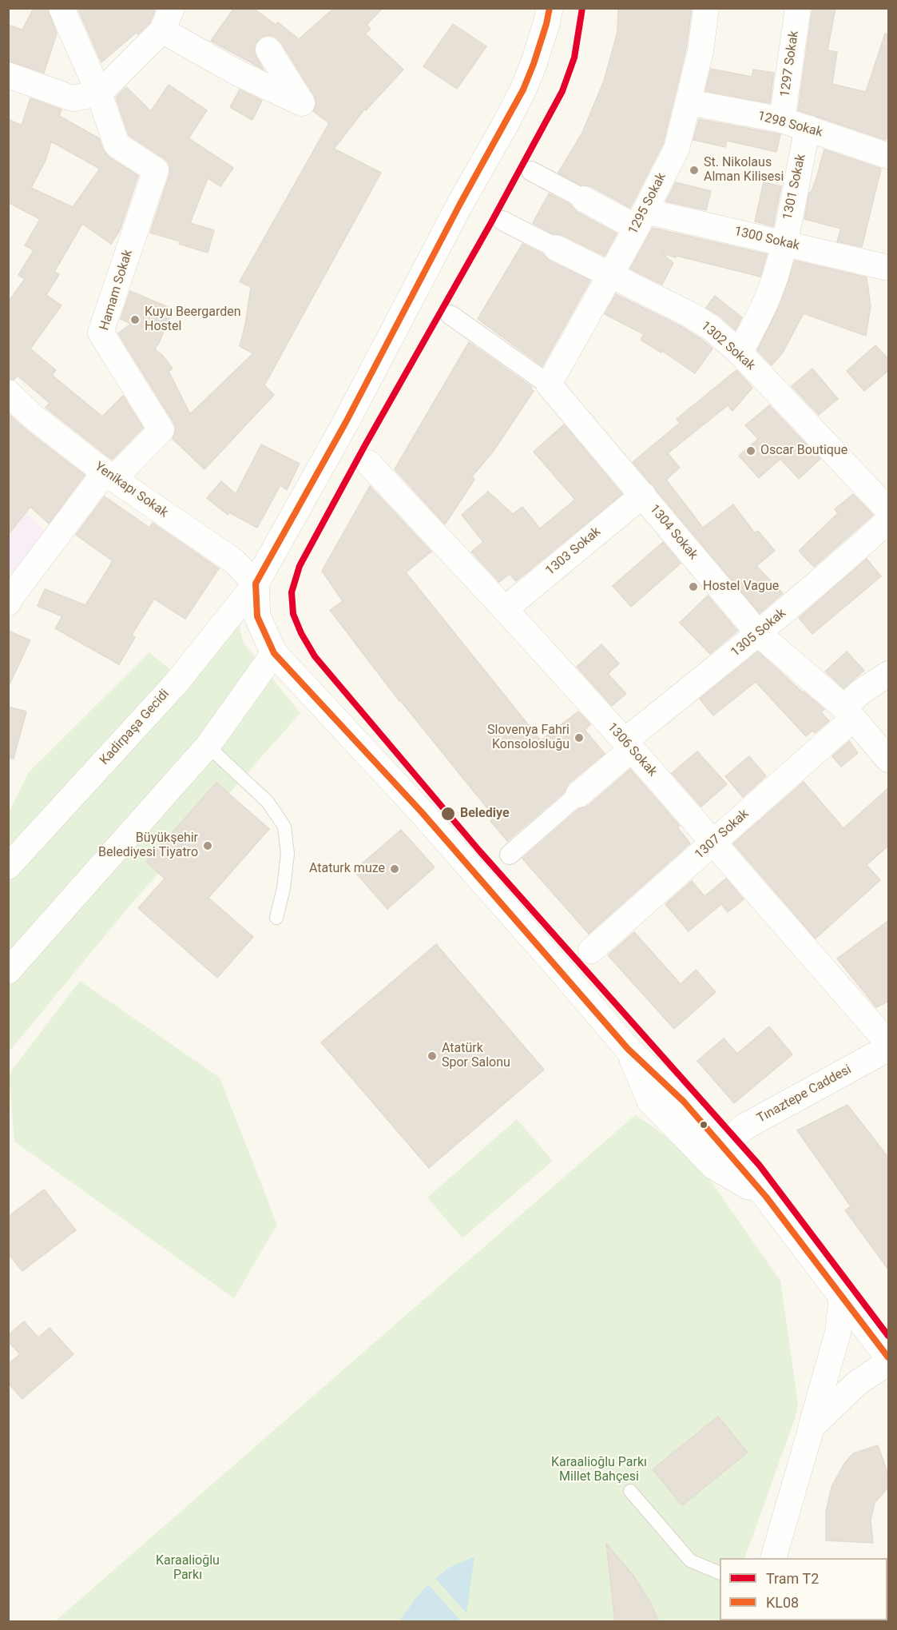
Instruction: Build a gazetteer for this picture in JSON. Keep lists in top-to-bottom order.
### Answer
{
  "streets": {
    "street": [
      "1297 Sokak",
      "1298 Sokak",
      "1301 Sokak",
      "1295 Sokak",
      "1300 Sokak",
      "Hamam Sokak",
      "1302 Sokak",
      "Yenikapı Sokak",
      "1304 Sokak",
      "1303 Sokak",
      "1305 Sokak",
      "Kadirpaşa Gecidi",
      "1306 Sokak",
      "1307 Sokak",
      "Tınaztepe Caddesi"
    ]
  },
  "crossings": [
    ["1297 Sokak", "1298 Sokak"],
    ["1298 Sokak", "1301 Sokak"],
    ["1298 Sokak", "1295 Sokak"],
    ["1301 Sokak", "1300 Sokak"],
    ["1301 Sokak", "1302 Sokak"],
    ["1295 Sokak", "1300 Sokak"],
    ["1295 Sokak", "1302 Sokak"],
    ["1295 Sokak", "1304 Sokak"],
    ["Hamam Sokak", "Yenikapı Sokak"],
    ["Yenikapı Sokak", "Kadirpaşa Gecidi"],
    ["1304 Sokak", "1303 Sokak"],
    ["1304 Sokak", "1305 Sokak"],
    ["1304 Sokak", "1307 Sokak"],
    ["1303 Sokak", "1306 Sokak"],
    ["1305 Sokak", "1306 Sokak"],
    ["1306 Sokak", "1307 Sokak"]
  ],
  "parks": ["Karaalioğlu Parkı Millet Bahçesi", "Karaalioğlu Parkı"],
  "places": [
    "St. Nikolaus Alman Kilisesi",
    "Kuyu Beergarden Hostel",
    "Oscar Boutique",
    "Hostel Vague",
    "Slovenya Fahri Konsolosluğu",
    "Belediye",
    "Büyükşehir Belediyesi Tiyatro",
    "Ataturk muze",
    "Atatürk Spor Salonu"
  ],
  "lines": ["tram line T2", "transit line KL08"],
  "legend": ["Tram T2", "KL08"]
}
